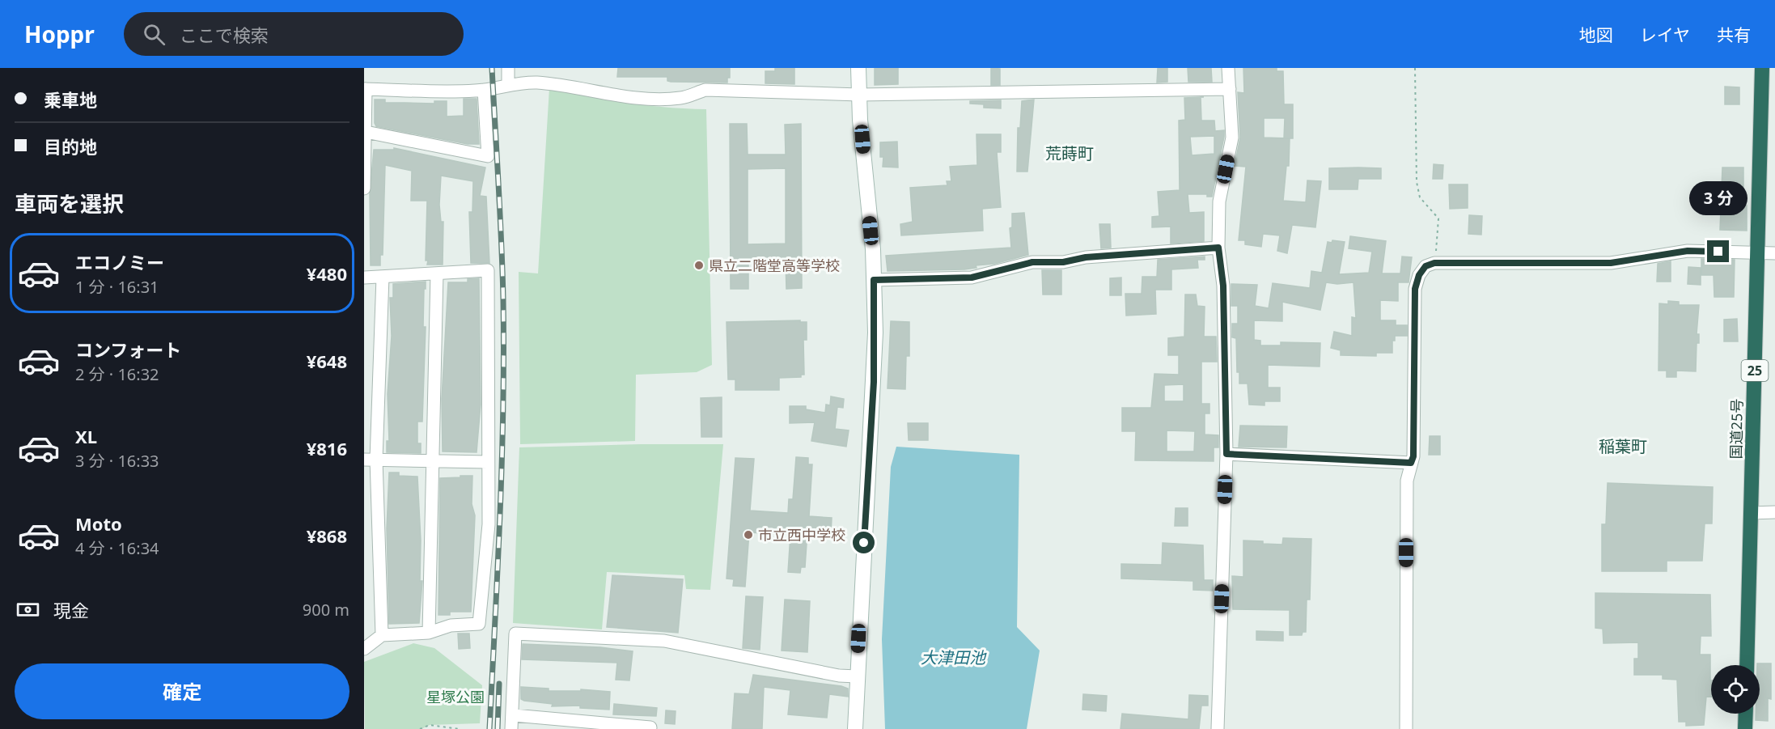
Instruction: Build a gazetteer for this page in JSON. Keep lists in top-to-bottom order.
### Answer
{
  "streets": {
    "highway": ["25", "国道25号"]
  },
  "districts": ["荒蒔町", "稲葉町"],
  "water": ["大津田池"],
  "parks": ["星塚公園"],
  "places": ["県立二階堂高等学校", "市立西中学校"],
  "page": {
    "header": "Hoppr",
    "search": "ここで検索",
    "nav": ["地図", "レイヤ", "共有"],
    "banner": ["乗車地", "目的地"],
    "heading": "車両を選択",
    "bubble": "3 分",
    "list": [
      {
        "name": "エコノミー",
        "note": "1 分 · 16:31",
        "value": "¥480"
      },
      {
        "name": "コンフォート",
        "note": "2 分 · 16:32",
        "value": "¥648"
      },
      {
        "name": "XL",
        "note": "3 分 · 16:33",
        "value": "¥816"
      },
      {
        "name": "Moto",
        "note": "4 分 · 16:34",
        "value": "¥868"
      }
    ],
    "pay": ["現金", "900 m"],
    "buttons": "確定"
  }
}
